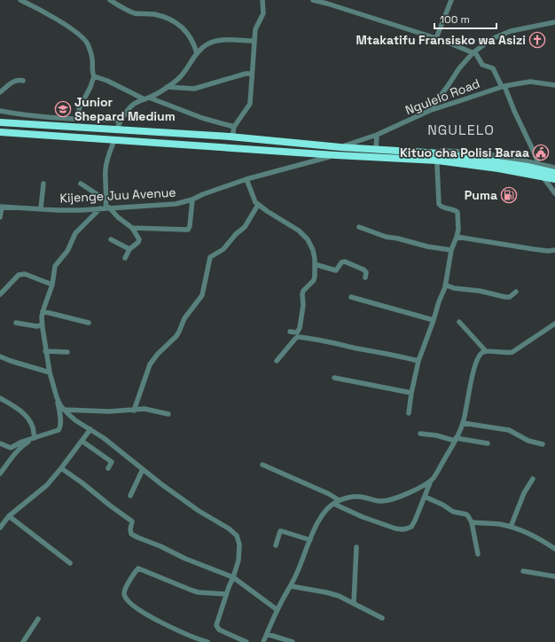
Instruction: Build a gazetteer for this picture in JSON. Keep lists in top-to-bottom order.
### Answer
{
  "streets": {
    "street": ["Ngulelo Road", "Kijenge Juu Avenue"]
  },
  "districts": ["NGULELO"],
  "places": {
    "church": ["Mtakatifu Fransisko wa Asizi"],
    "school or university": ["Junior Shepard Medium"],
    "public building": ["Kituo cha Polisi Baraa"],
    "fuel station": ["Puma"]
  },
  "scale_bar": "100 m"
}
